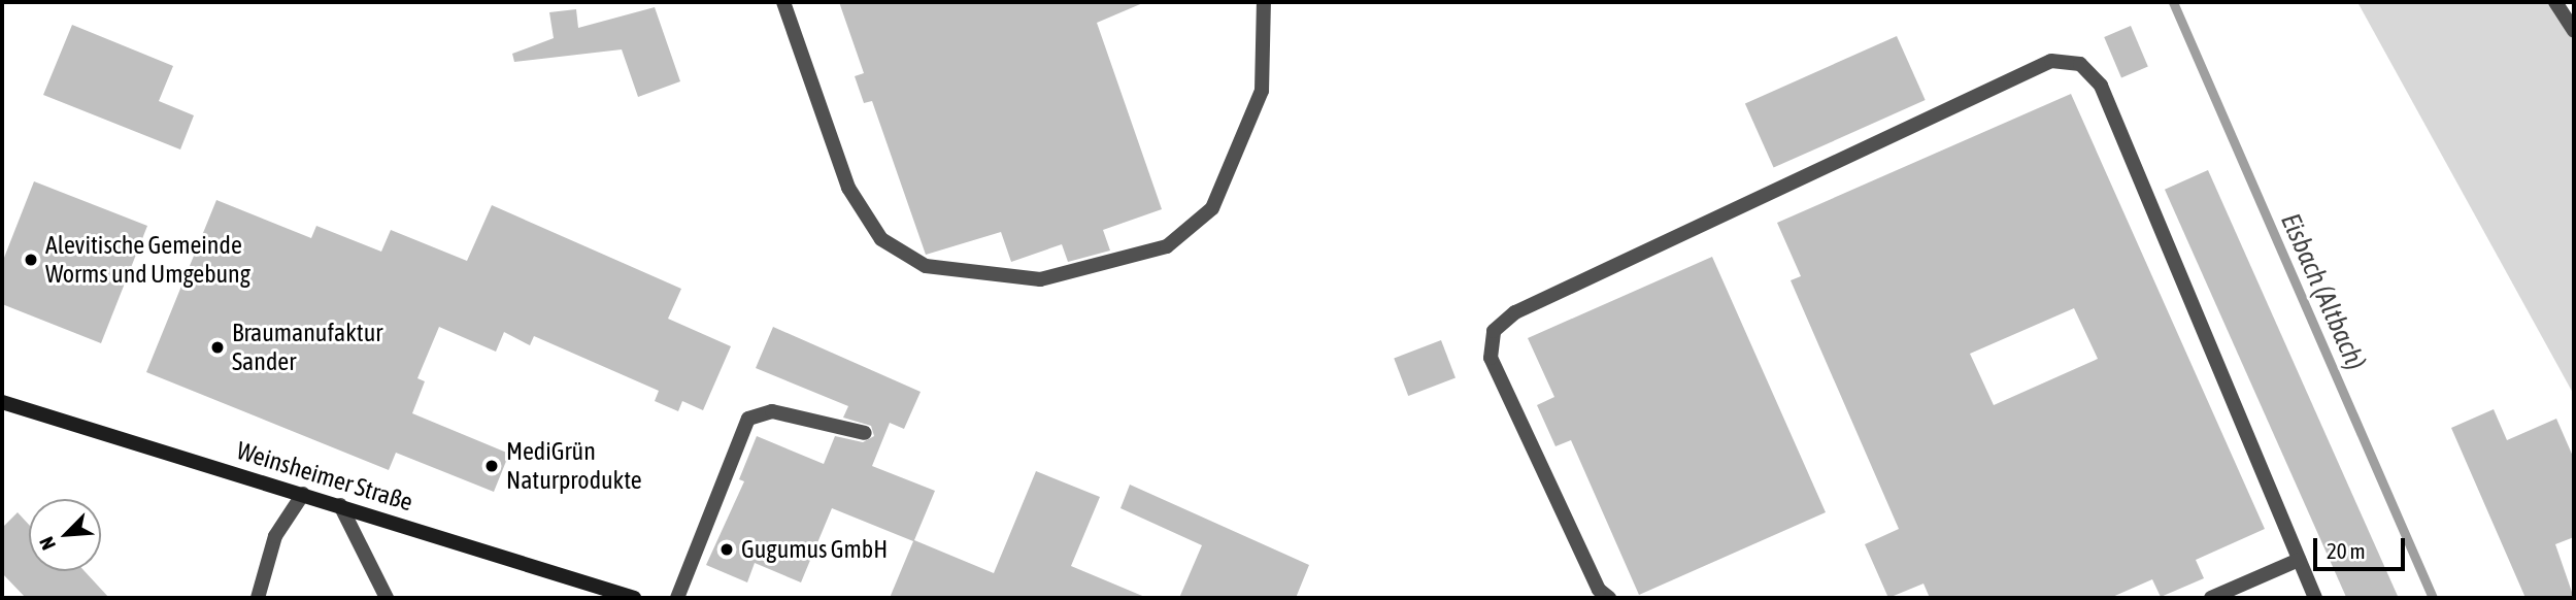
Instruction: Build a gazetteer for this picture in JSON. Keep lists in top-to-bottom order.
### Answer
{
  "streets": {
    "main road": ["Weinsheimer Straße"]
  },
  "water": ["Eisbach (Altbach)"],
  "places": [
    "Alevitische Gemeinde Worms und Umgebung",
    "Braumanufaktur Sander",
    "MediGrün Naturprodukte",
    "Gugumus GmbH"
  ],
  "scale_bar": "20 m",
  "north": "bottom left"
}
